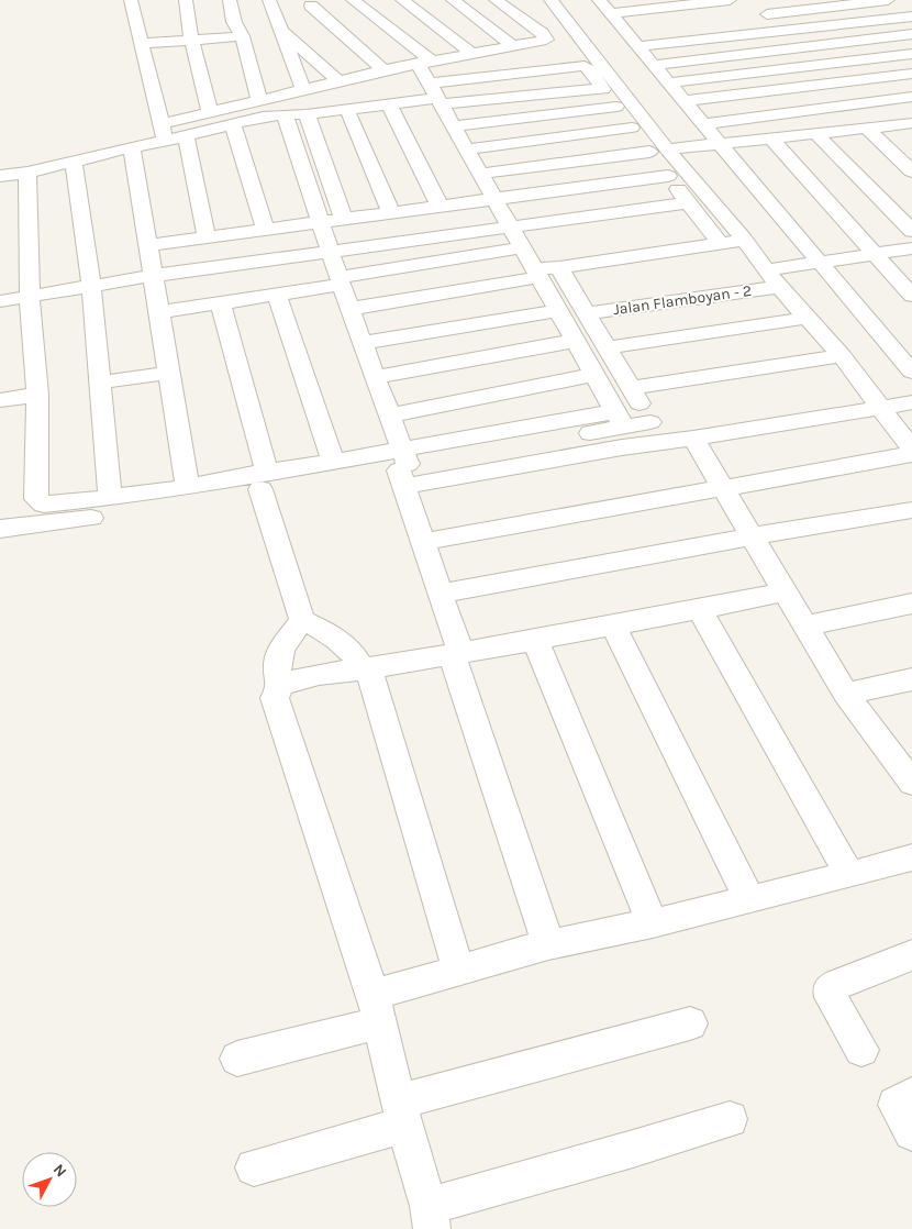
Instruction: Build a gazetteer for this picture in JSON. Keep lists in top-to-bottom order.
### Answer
{
  "streets": {
    "street": ["Jalan Flamboyan - 2"]
  },
  "north": "top right"
}
